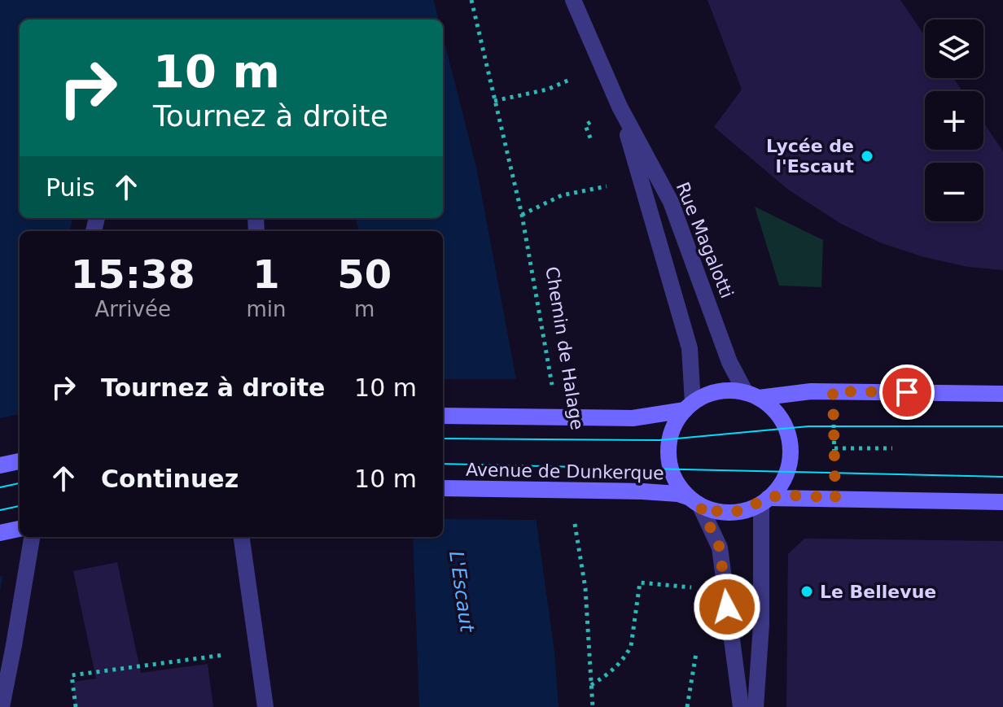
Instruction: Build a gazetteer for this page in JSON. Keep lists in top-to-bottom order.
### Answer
{
  "streets": {
    "main road": ["Avenue de Dunkerque"],
    "street": ["Rue Magalotti"],
    "path": ["Chemin de Halage"]
  },
  "crossings": [
    ["Rue Magalotti", "Avenue de Dunkerque"]
  ],
  "water": ["L'Escaut"],
  "places": ["Lycée de l'Escaut", "Le Bellevue"],
  "page": {
    "map_buttons": ["+", "−"],
    "turn": ["10 m", "Tournez à droite"],
    "then": "Puis",
    "eta": [
      "15:38",
      "Arrivée",
      "1",
      "min",
      "50",
      "m"
    ],
    "list": [
      {
        "name": "Tournez à droite",
        "value": "10 m"
      },
      {
        "name": "Continuez",
        "value": "10 m"
      }
    ]
  }
}
